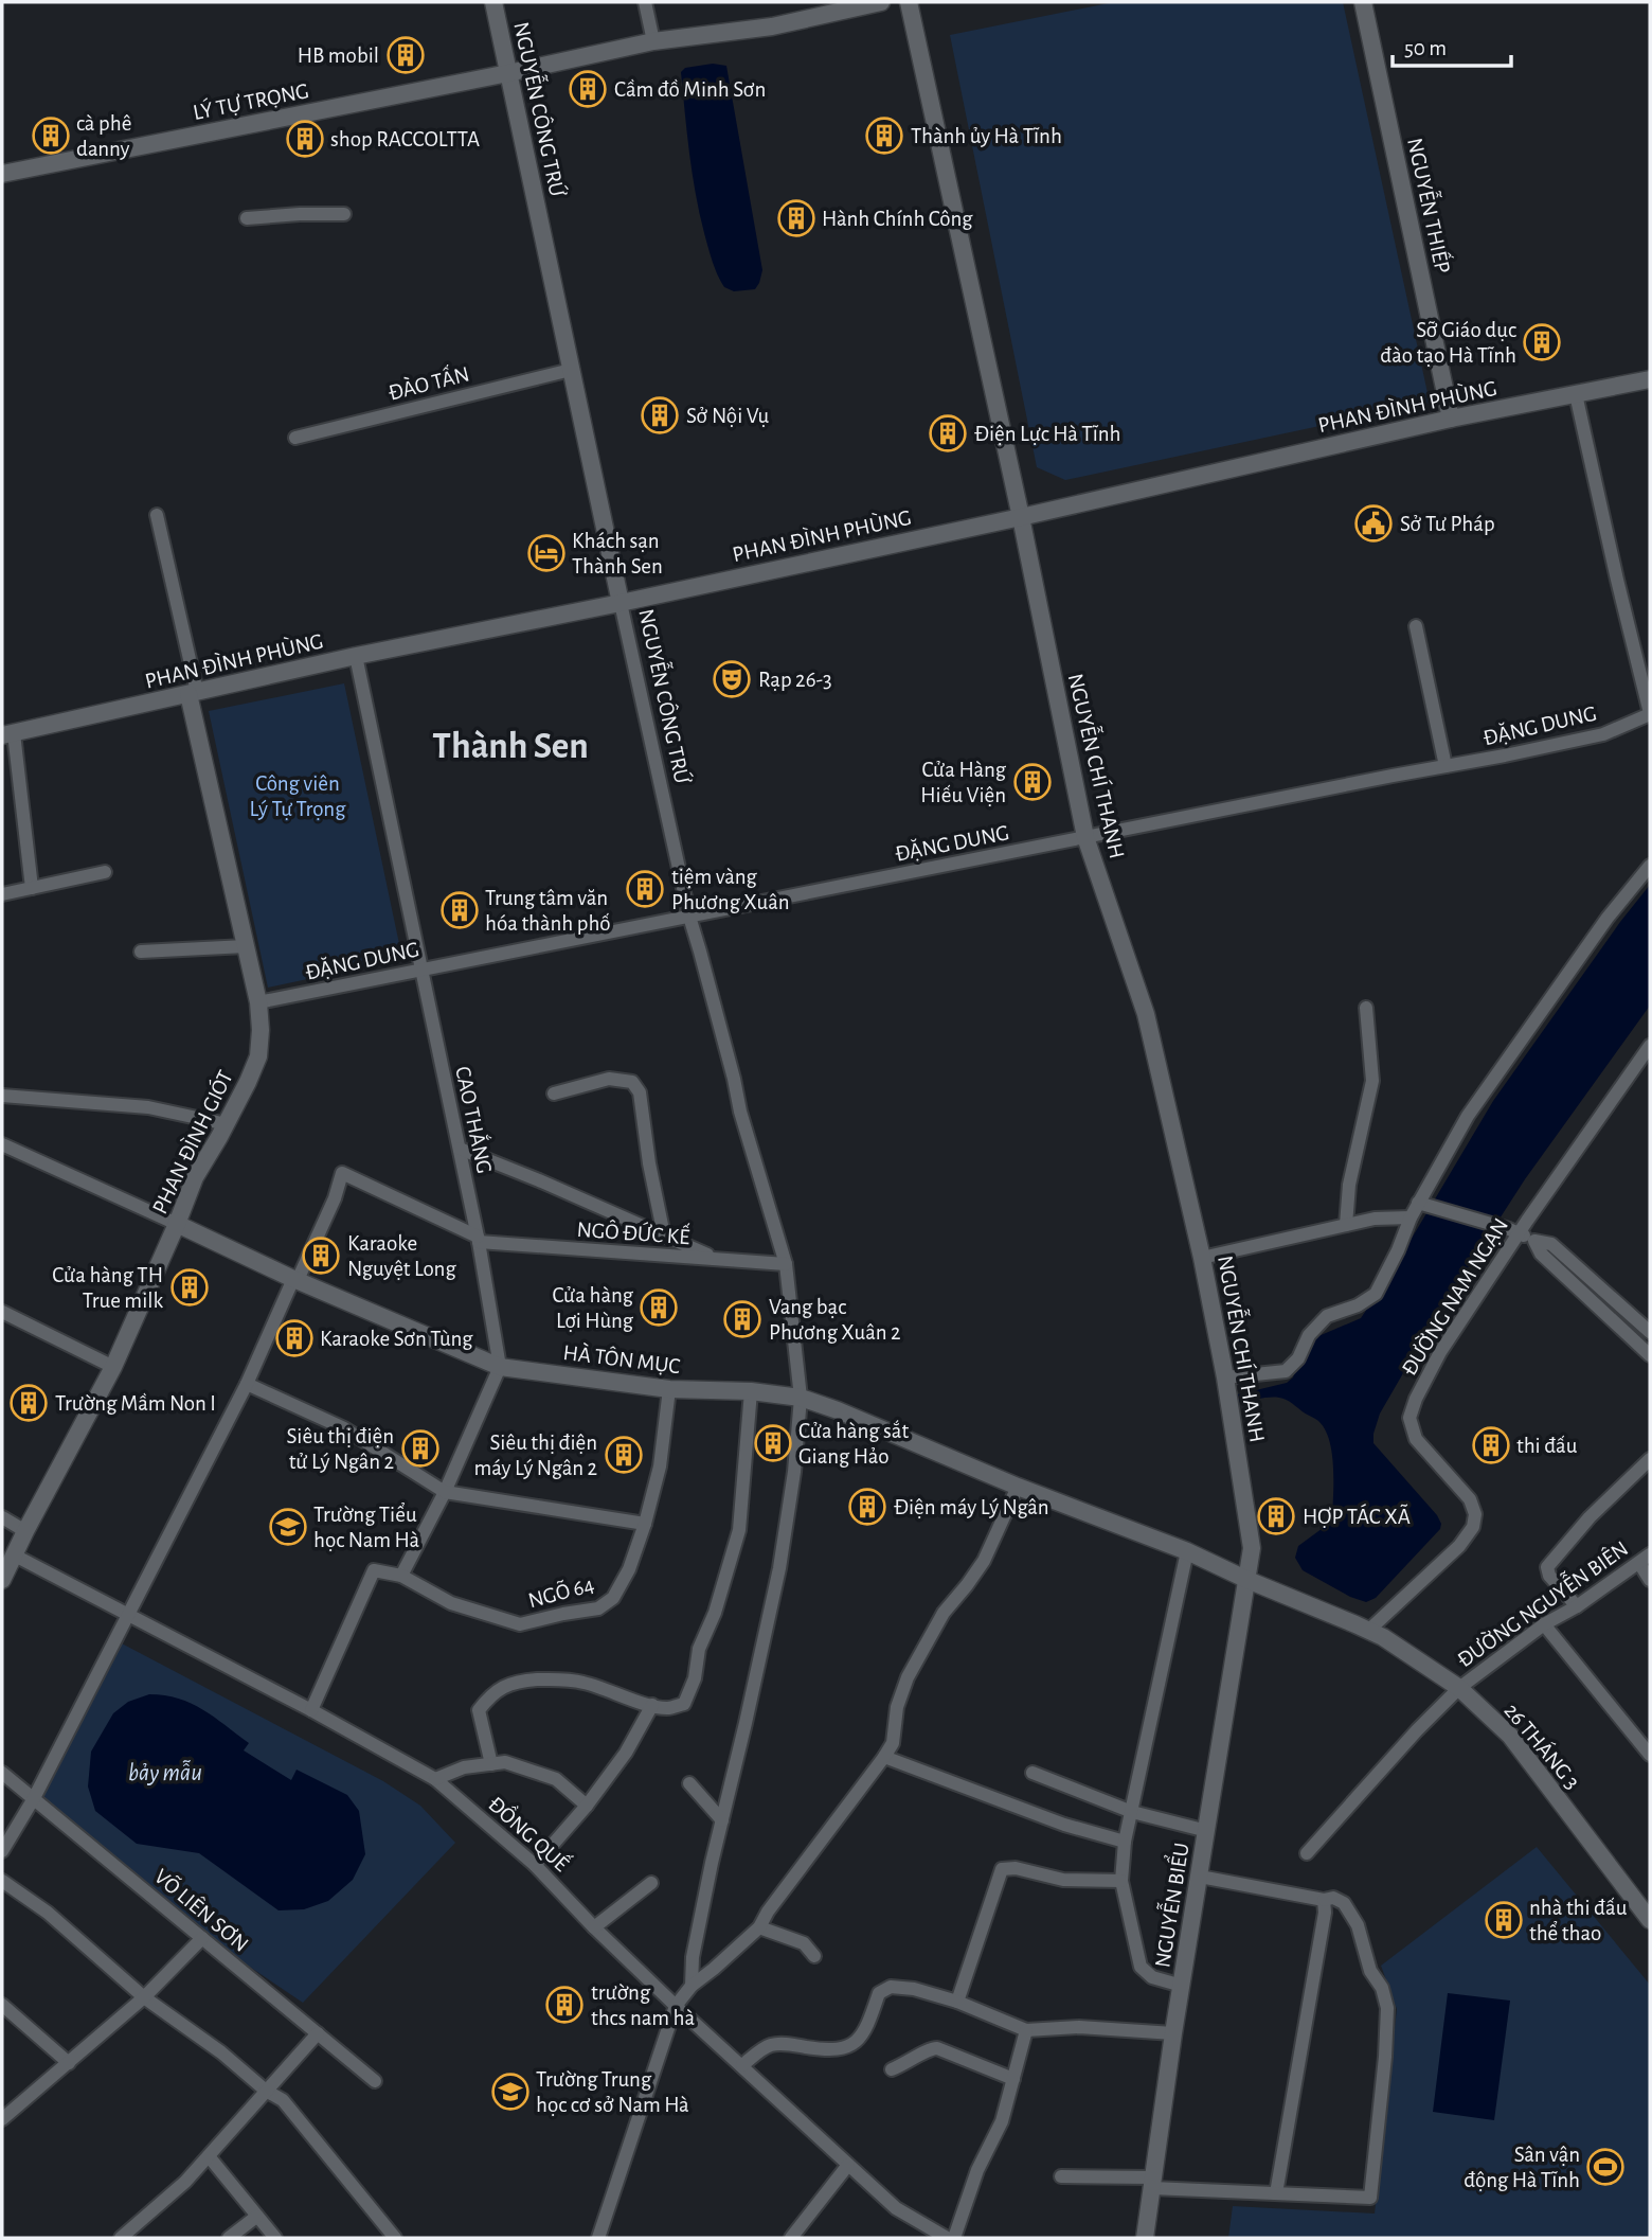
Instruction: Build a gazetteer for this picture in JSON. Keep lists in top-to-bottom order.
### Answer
{
  "streets": {
    "street": [
      "LÝ TỰ TRỌNG",
      "NGUYỄN CÔNG TRỨ",
      "NGUYỄN THIẾP",
      "ĐÀO TẤN",
      "PHAN ĐÌNH PHÙNG",
      "ĐẶNG DUNG",
      "NGUYỄN CHÍ THANH",
      "CAO THẮNG",
      "PHAN ĐÌNH GIÓT",
      "NGÔ ĐỨC KẾ",
      "ĐƯỜNG NAM NGẠN",
      "HÀ TÔN MỤC",
      "NGÕ 64",
      "ĐƯỜNG NGUYỄN BIÊN",
      "26 THÁNG 3",
      "ĐỒNG QUẾ",
      "NGUYỄN BIỂU",
      "VÕ LIÊN SƠN"
    ]
  },
  "crossings": [
    ["LÝ TỰ TRỌNG", "NGUYỄN CÔNG TRỨ"],
    ["NGUYỄN CÔNG TRỨ", "ĐÀO TẤN"],
    ["NGUYỄN CÔNG TRỨ", "PHAN ĐÌNH PHÙNG"],
    ["NGUYỄN CÔNG TRỨ", "ĐẶNG DUNG"],
    ["NGUYỄN CÔNG TRỨ", "NGÔ ĐỨC KẾ"],
    ["NGUYỄN CÔNG TRỨ", "HÀ TÔN MỤC"],
    ["NGUYỄN THIẾP", "PHAN ĐÌNH PHÙNG"],
    ["PHAN ĐÌNH PHÙNG", "NGUYỄN CHÍ THANH"],
    ["PHAN ĐÌNH PHÙNG", "CAO THẮNG"],
    ["PHAN ĐÌNH PHÙNG", "PHAN ĐÌNH GIÓT"],
    ["ĐẶNG DUNG", "NGUYỄN CHÍ THANH"],
    ["ĐẶNG DUNG", "CAO THẮNG"],
    ["ĐẶNG DUNG", "PHAN ĐÌNH GIÓT"],
    ["NGUYỄN CHÍ THANH", "HÀ TÔN MỤC"],
    ["NGUYỄN CHÍ THANH", "26 THÁNG 3"],
    ["NGUYỄN CHÍ THANH", "NGUYỄN BIỂU"],
    ["CAO THẮNG", "NGÔ ĐỨC KẾ"],
    ["CAO THẮNG", "HÀ TÔN MỤC"],
    ["PHAN ĐÌNH GIÓT", "HÀ TÔN MỤC"],
    ["PHAN ĐÌNH GIÓT", "ĐỒNG QUẾ"],
    ["ĐƯỜNG NAM NGẠN", "26 THÁNG 3"],
    ["HÀ TÔN MỤC", "NGÕ 64"],
    ["HÀ TÔN MỤC", "26 THÁNG 3"],
    ["HÀ TÔN MỤC", "NGUYỄN BIỂU"],
    ["ĐƯỜNG NGUYỄN BIÊN", "26 THÁNG 3"],
    ["26 THÁNG 3", "NGUYỄN BIỂU"]
  ],
  "districts": ["Thành Sen"],
  "water": ["bảy mẫu"],
  "parks": ["Công viên Lý Tự Trọng"],
  "places": {
    "building": [
      "HB mobil",
      "Cầm đồ Minh Sơn",
      "cà phê danny",
      "Thành ủy Hà Tĩnh",
      "shop RACCOLTTA",
      "Hành Chính Công",
      "Sỡ Giáo dục đào tạo Hà Tĩnh",
      "Sở Nội Vụ",
      "Điện Lực Hà Tĩnh",
      "Cửa Hàng Hiếu Viện",
      "tiệm vàng Phương Xuân",
      "Trung tâm văn hóa thành phố",
      "Karaoke Nguyệt Long",
      "Cửa hàng TH True milk",
      "Cửa hàng Lợi Hùng",
      "Vang bạc Phương Xuân 2",
      "Karaoke Sơn Tùng",
      "Trường Mầm Non I",
      "Cửa hàng sắt Giang Hảo",
      "thi đấu",
      "Siêu thị điện tử Lý Ngân 2",
      "Siêu thị điện máy Lý Ngân 2",
      "Điện máy Lý Ngân",
      "HỢP TÁC XÃ",
      "nhà thi đấu thể thao",
      "trường thcs nam hà"
    ],
    "public building": ["Sở Tư Pháp"],
    "hotel": ["Khách sạn Thành Sen"],
    "theatre": ["Rạp 26-3"],
    "school or university": ["Trường Tiểu học Nam Hà", "Trường Trung học cơ sở Nam Hà"],
    "sports": ["Sân vận động Hà Tĩnh"]
  },
  "scale_bar": "50 m"
}
